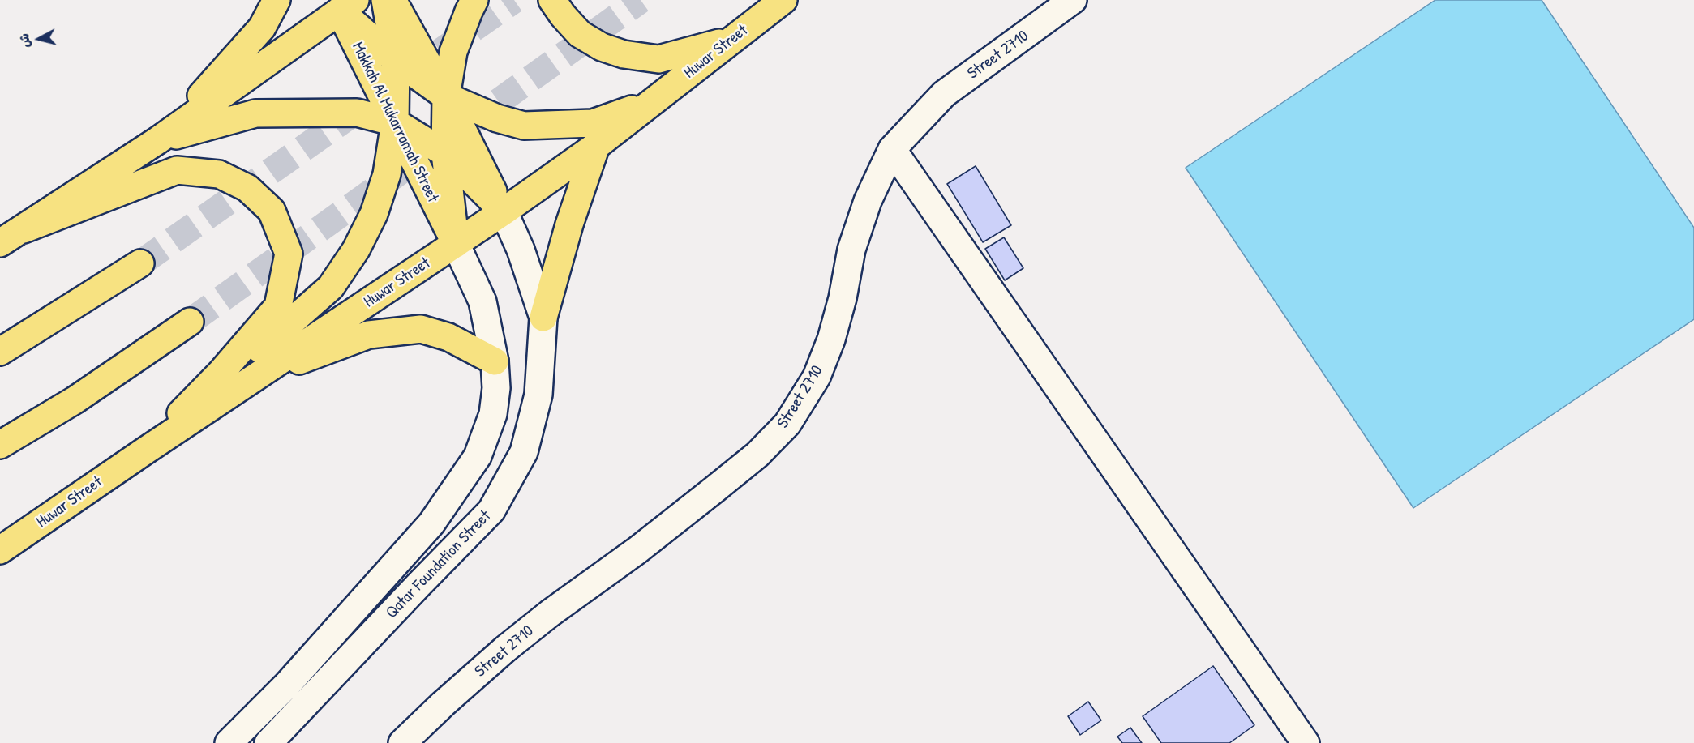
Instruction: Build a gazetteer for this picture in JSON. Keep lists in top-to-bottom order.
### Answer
{
  "streets": {
    "main road": ["Huwar Street", "Makkah Al Mukarramah Street"],
    "street": ["Street 2710", "Qatar Foundation Street"]
  },
  "crossings": [
    ["Huwar Street", "Makkah Al Mukarramah Street"],
    ["Huwar Street", "Qatar Foundation Street"],
    ["Makkah Al Mukarramah Street", "Qatar Foundation Street"]
  ],
  "north": "left"
}
